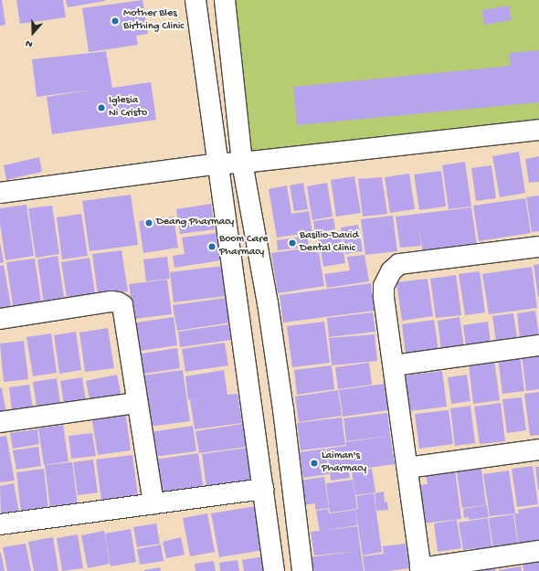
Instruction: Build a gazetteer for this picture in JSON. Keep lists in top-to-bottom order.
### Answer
{
  "places": [
    "Mother Bles Birthing Clinic",
    "Iglesia Ni Cristo",
    "Deang Pharmacy",
    "Basilio-David Dental Clinic",
    "Boom Care Pharmacy",
    "Laiman's Pharmacy"
  ],
  "north": "bottom"
}
